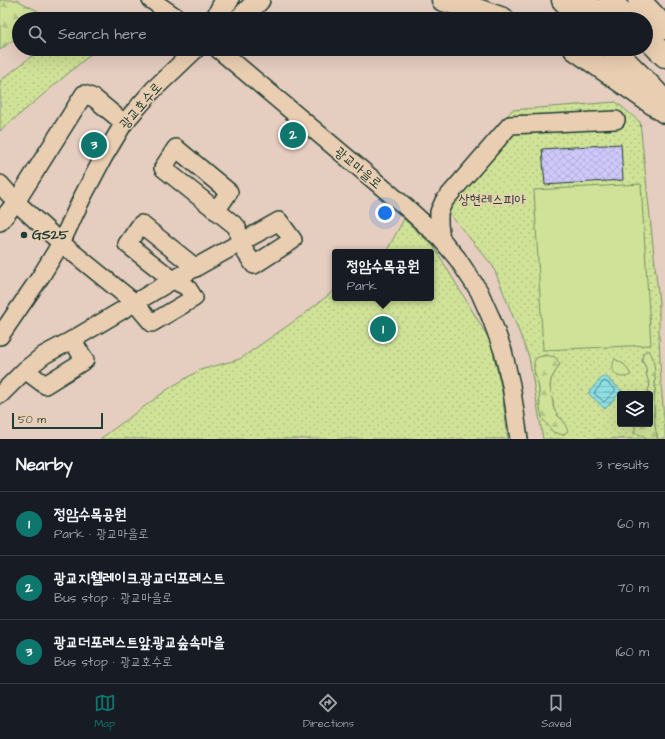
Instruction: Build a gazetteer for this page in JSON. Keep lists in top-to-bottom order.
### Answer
{
  "streets": {
    "street": ["광교호수로", "광교마을로"]
  },
  "parks": ["상현레스피아"],
  "places": ["GS25"],
  "scale_bar": "50 m",
  "page": {
    "search": "Search here",
    "pins": ["2", "3", "1"],
    "popup": ["정암수목공원", "Park"],
    "scale": "50 m",
    "heading": ["Nearby", "3 results"],
    "list": [
      {
        "mark": "1",
        "name": "정암수목공원",
        "note": "Park · 광교마을로",
        "value": "60 m"
      },
      {
        "mark": "2",
        "name": "광교지웰레이크.광교더포레스트",
        "note": "Bus stop · 광교마을로",
        "value": "70 m"
      },
      {
        "mark": "3",
        "name": "광교더포레스트앞.광교숲속마을",
        "note": "Bus stop · 광교호수로",
        "value": "160 m"
      }
    ],
    "nav": ["Map", "Directions", "Saved"]
  }
}
